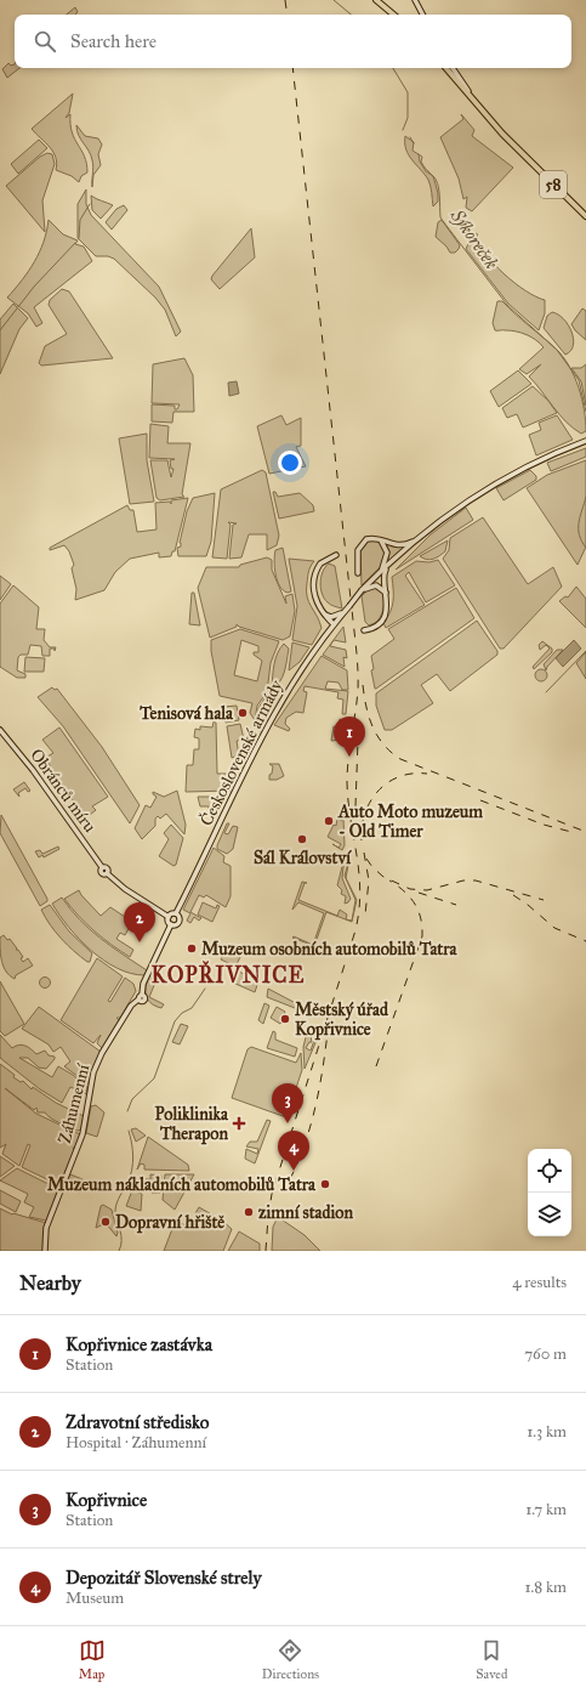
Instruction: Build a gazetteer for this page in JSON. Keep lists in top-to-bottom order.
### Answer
{
  "streets": {
    "main road": [
      "58",
      "Československé armády",
      "Obránců míru",
      "Záhumenní"
    ]
  },
  "districts": ["KOPŘIVNICE"],
  "water": ["Sýkoreček"],
  "places": {
    "other": [
      "Tenisová hala",
      "Auto Moto muzeum - Old Timer",
      "Sál Království",
      "Muzeum osobních automobilů Tatra",
      "Městský úřad Kopřivnice",
      "Muzeum nákladních automobilů Tatra",
      "zimní stadion",
      "Dopravní hřiště"
    ],
    "health": ["Poliklinika Therapon"]
  },
  "page": {
    "search": "Search here",
    "pins": [
      "1",
      "2",
      "3",
      "4"
    ],
    "heading": ["Nearby", "4 results"],
    "list": [
      {
        "mark": "1",
        "name": "Kopřivnice zastávka",
        "note": "Station",
        "value": "760 m"
      },
      {
        "mark": "2",
        "name": "Zdravotní středisko",
        "note": "Hospital · Záhumenní",
        "value": "1.3 km"
      },
      {
        "mark": "3",
        "name": "Kopřivnice",
        "note": "Station",
        "value": "1.7 km"
      },
      {
        "mark": "4",
        "name": "Depozitář Slovenské strely",
        "note": "Museum",
        "value": "1.8 km"
      }
    ],
    "nav": ["Map", "Directions", "Saved"]
  }
}
